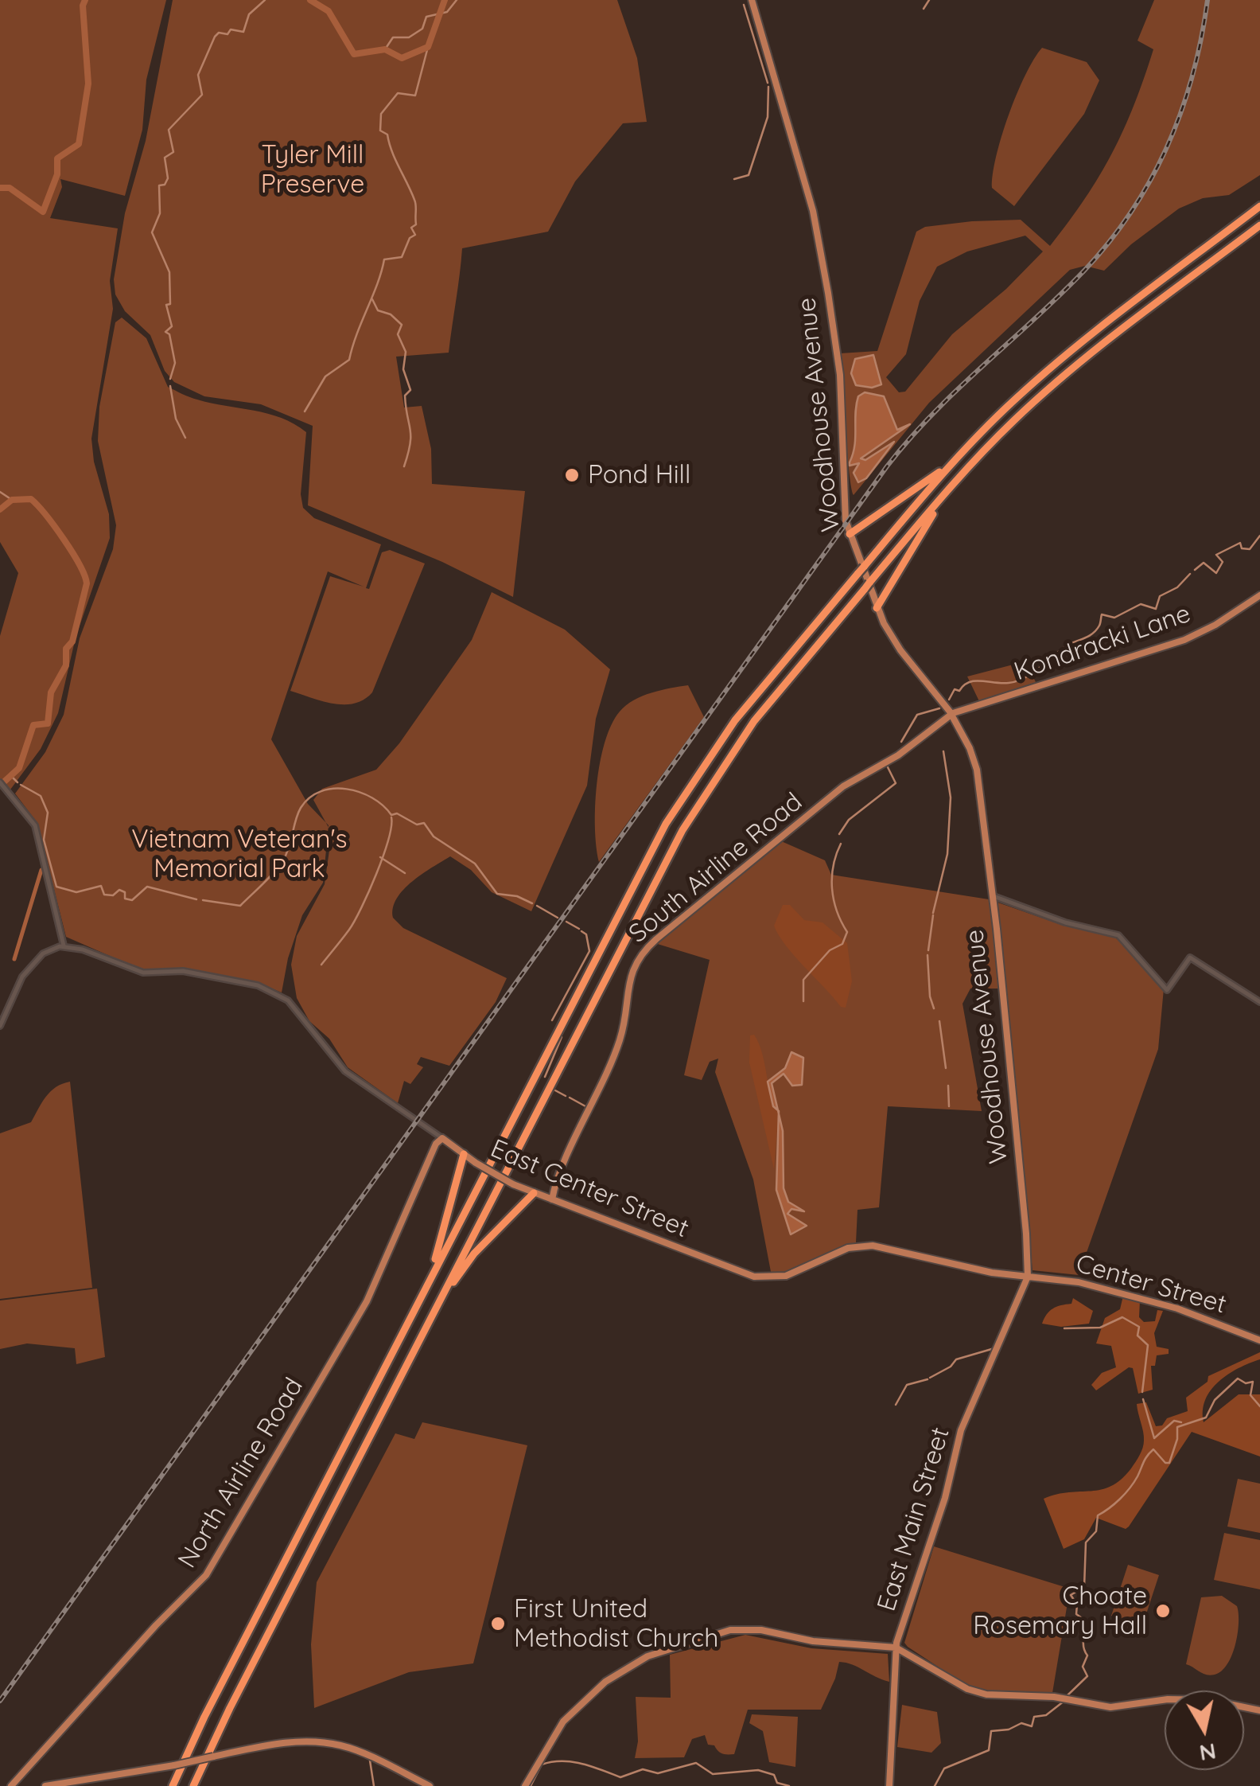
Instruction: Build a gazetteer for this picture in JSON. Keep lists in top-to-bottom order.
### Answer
{
  "streets": {
    "main road": [
      "Woodhouse Avenue",
      "Kondracki Lane",
      "South Airline Road",
      "East Center Street",
      "Center Street",
      "North Airline Road",
      "East Main Street"
    ]
  },
  "crossings": [
    ["Woodhouse Avenue", "Kondracki Lane"],
    ["Woodhouse Avenue", "South Airline Road"],
    ["Woodhouse Avenue", "East Center Street"],
    ["Woodhouse Avenue", "Center Street"],
    ["Woodhouse Avenue", "East Main Street"],
    ["Kondracki Lane", "South Airline Road"],
    ["South Airline Road", "East Center Street"],
    ["East Center Street", "Center Street"],
    ["East Center Street", "North Airline Road"],
    ["East Center Street", "East Main Street"],
    ["Center Street", "East Main Street"]
  ],
  "parks": ["Tyler Mill Preserve", "Vietnam Veteran's Memorial Park"],
  "places": ["Pond Hill", "Choate Rosemary Hall", "First United Methodist Church"],
  "north": "bottom"
}
